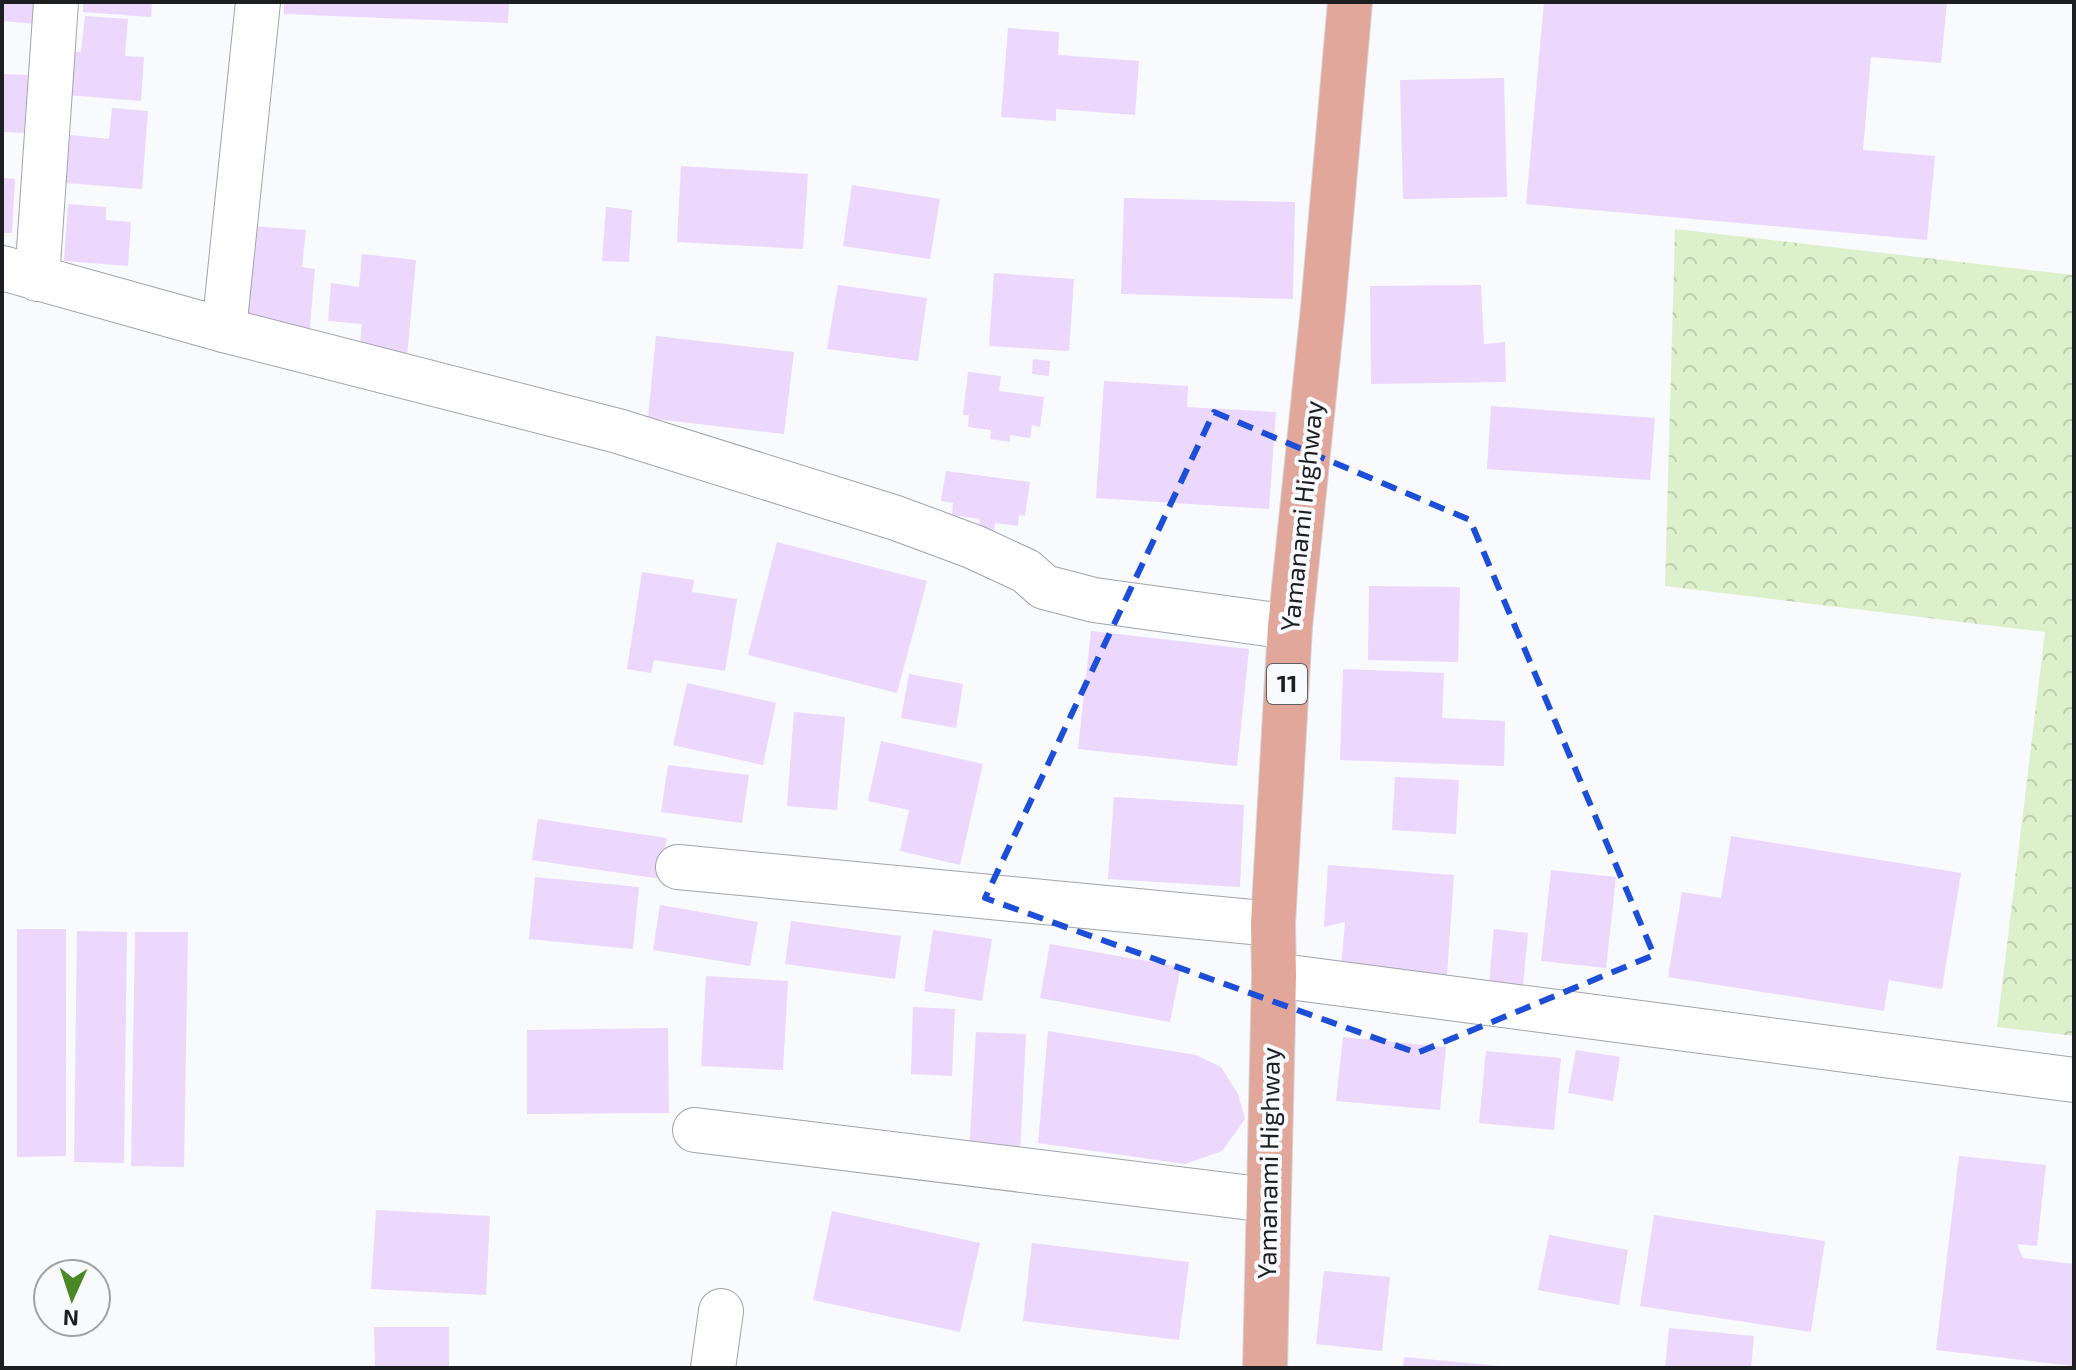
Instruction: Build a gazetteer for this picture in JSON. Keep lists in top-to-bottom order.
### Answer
{
  "streets": {
    "main road": ["Yamanami Highway", "11"]
  },
  "north": "bottom"
}
